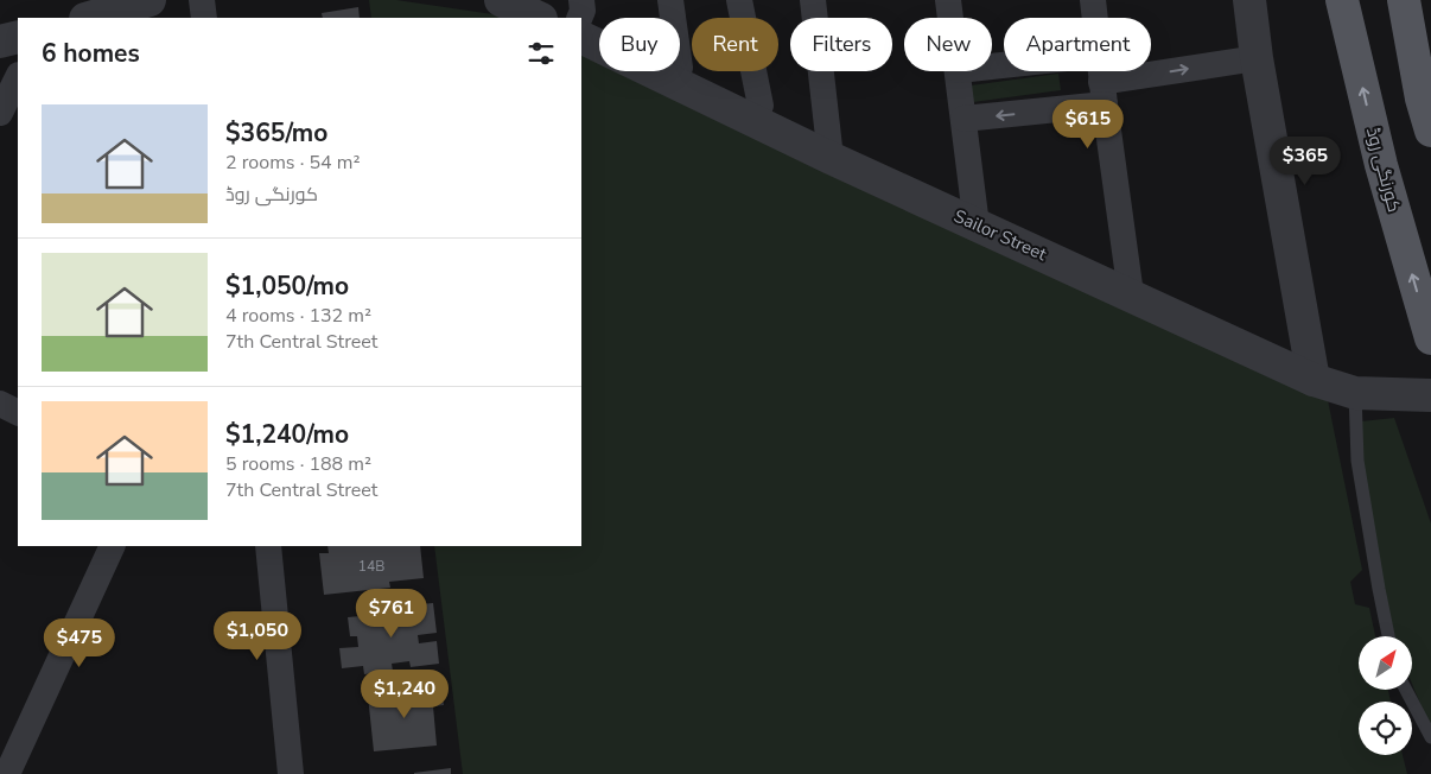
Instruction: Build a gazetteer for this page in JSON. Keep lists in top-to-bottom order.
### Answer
{
  "streets": {
    "main road": ["کورنگی روڈ"],
    "street": ["Sailor Street"]
  },
  "house_numbers": ["14B"],
  "north": "top right",
  "page": {
    "chip": [
      "Buy",
      "Rent",
      "Filters",
      "New",
      "Apartment"
    ],
    "heading": "6 homes",
    "list": [
      {
        "name": "$365/mo",
        "note": "2 rooms · 54 m² · کورنگی روڈ"
      },
      {
        "name": "$1,050/mo",
        "note": "4 rooms · 132 m² · 7th Central Street"
      },
      {
        "name": "$1,240/mo",
        "note": "5 rooms · 188 m² · 7th Central Street"
      }
    ],
    "price": [
      "$615",
      "$365",
      "$761",
      "$1,050",
      "$475",
      "$1,240"
    ]
  }
}
